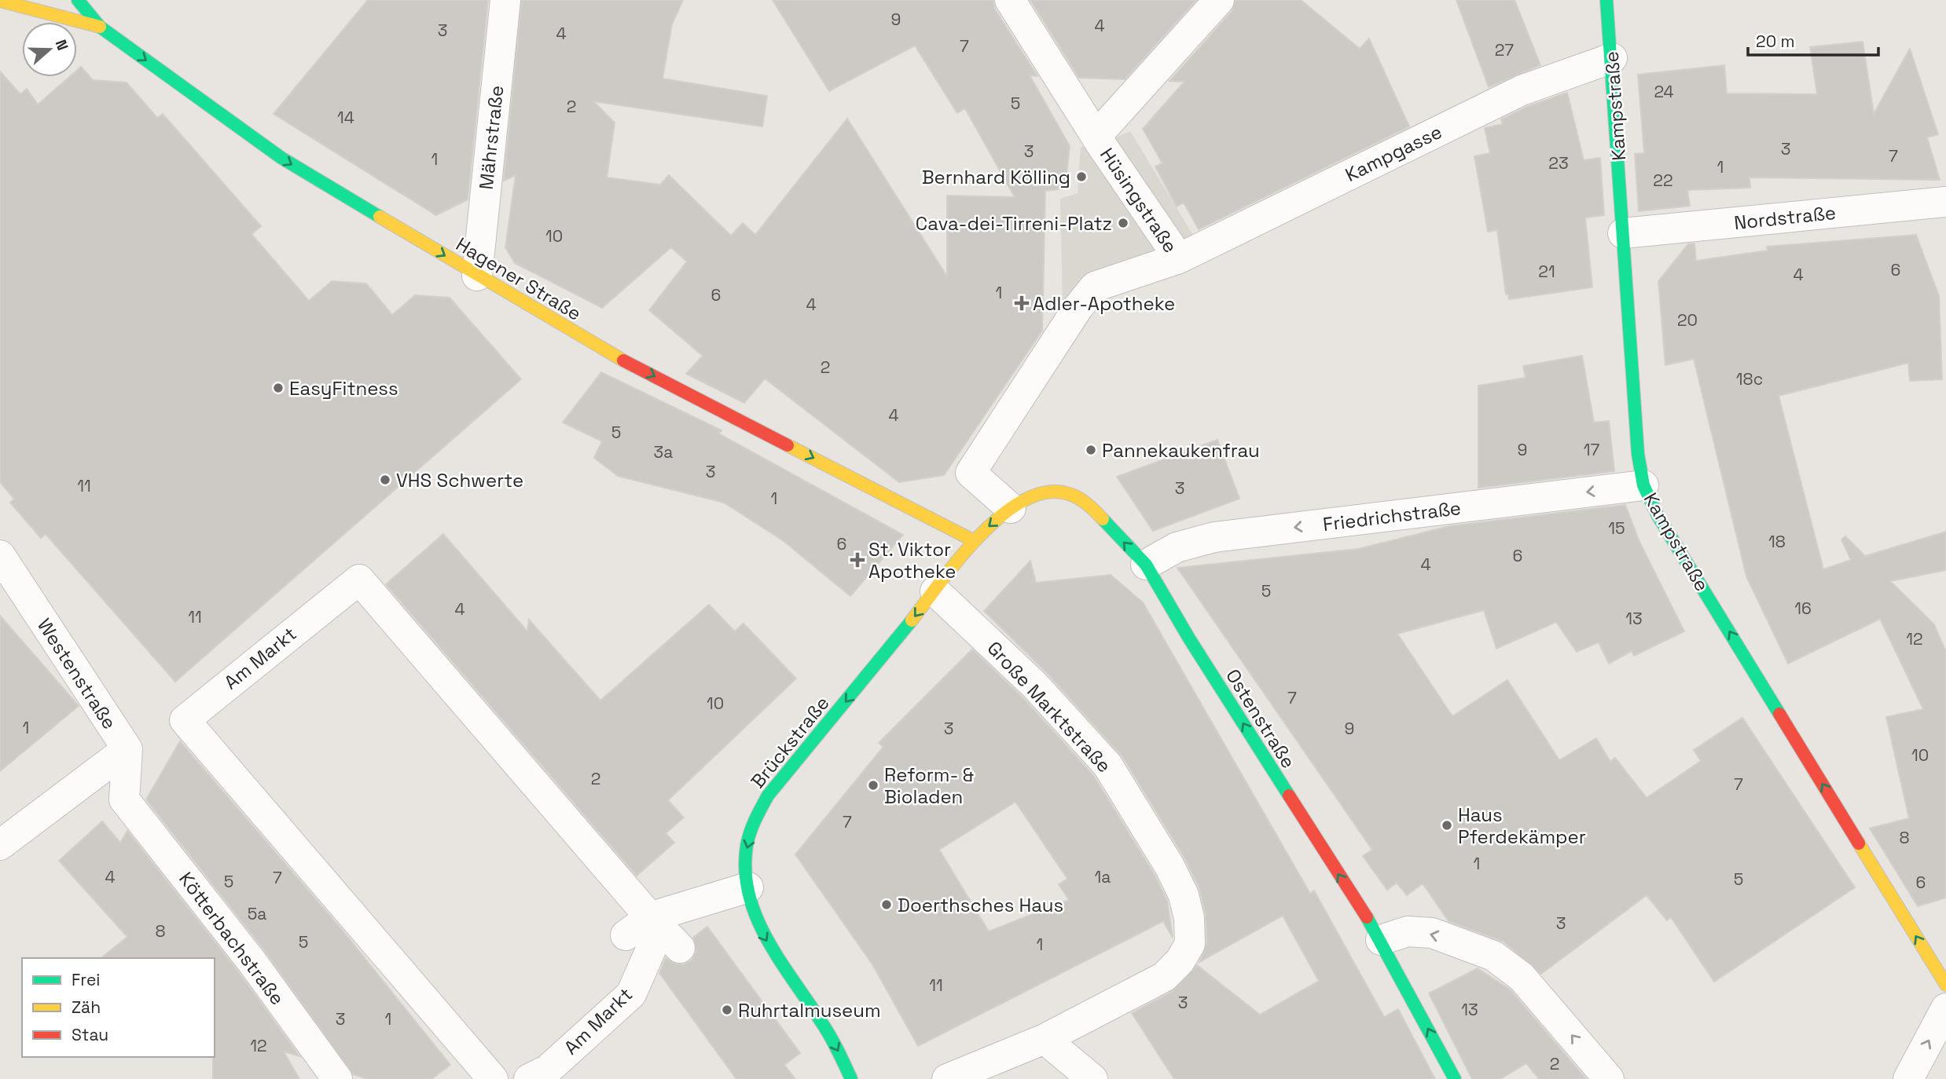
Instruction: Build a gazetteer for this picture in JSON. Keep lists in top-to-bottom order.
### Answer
{
  "streets": {
    "street": [
      "Kampstraße",
      "Mährstraße",
      "Kampgasse",
      "Hüsingstraße",
      "Nordstraße",
      "Hagener Straße",
      "Friedrichstraße",
      "Am Markt",
      "Westenstraße",
      "Große Marktstraße",
      "Ostenstraße",
      "Brückstraße",
      "Kötterbachstraße"
    ]
  },
  "crossings": [
    ["Kampstraße", "Kampgasse"],
    ["Kampstraße", "Nordstraße"],
    ["Kampstraße", "Friedrichstraße"],
    ["Mährstraße", "Hagener Straße"],
    ["Kampgasse", "Hüsingstraße"],
    ["Hüsingstraße", "Ostenstraße"],
    ["Hagener Straße", "Ostenstraße"],
    ["Hagener Straße", "Brückstraße"],
    ["Friedrichstraße", "Ostenstraße"],
    ["Westenstraße", "Kötterbachstraße"],
    ["Große Marktstraße", "Brückstraße"],
    ["Ostenstraße", "Brückstraße"]
  ],
  "one_way": [
    "Kampstraße",
    "Hagener Straße",
    "Friedrichstraße",
    "Ostenstraße",
    "Brückstraße"
  ],
  "places": {
    "other": [
      "Bernhard Kölling",
      "Cava-dei-Tirreni-Platz",
      "EasyFitness",
      "Pannekaukenfrau",
      "VHS Schwerte",
      "Reform- & Bioladen",
      "Haus Pferdekämper",
      "Doerthsches Haus",
      "Ruhrtalmuseum"
    ],
    "health": ["Adler-Apotheke", "St. Viktor Apotheke"]
  },
  "house_numbers": [
    "9",
    "4",
    "3",
    "4",
    "7",
    "27",
    "24",
    "5",
    "2",
    "14",
    "3",
    "3",
    "7",
    "1",
    "23",
    "1",
    "22",
    "10",
    "6",
    "21",
    "4",
    "1",
    "6",
    "4",
    "20",
    "2",
    "18c",
    "4",
    "5",
    "9",
    "17",
    "3a",
    "3",
    "11",
    "3",
    "1",
    "15",
    "18",
    "6",
    "6",
    "4",
    "5",
    "16",
    "4",
    "11",
    "13",
    "12",
    "7",
    "10",
    "1",
    "3",
    "9",
    "10",
    "2",
    "7",
    "7",
    "8",
    "1",
    "4",
    "1a",
    "7",
    "5",
    "5",
    "6",
    "5a",
    "3",
    "8",
    "5",
    "1",
    "11",
    "3",
    "13",
    "3",
    "1",
    "12",
    "2"
  ],
  "legend": ["Frei", "Zäh", "Stau"],
  "scale_bar": "20 m",
  "north": "right"
}
